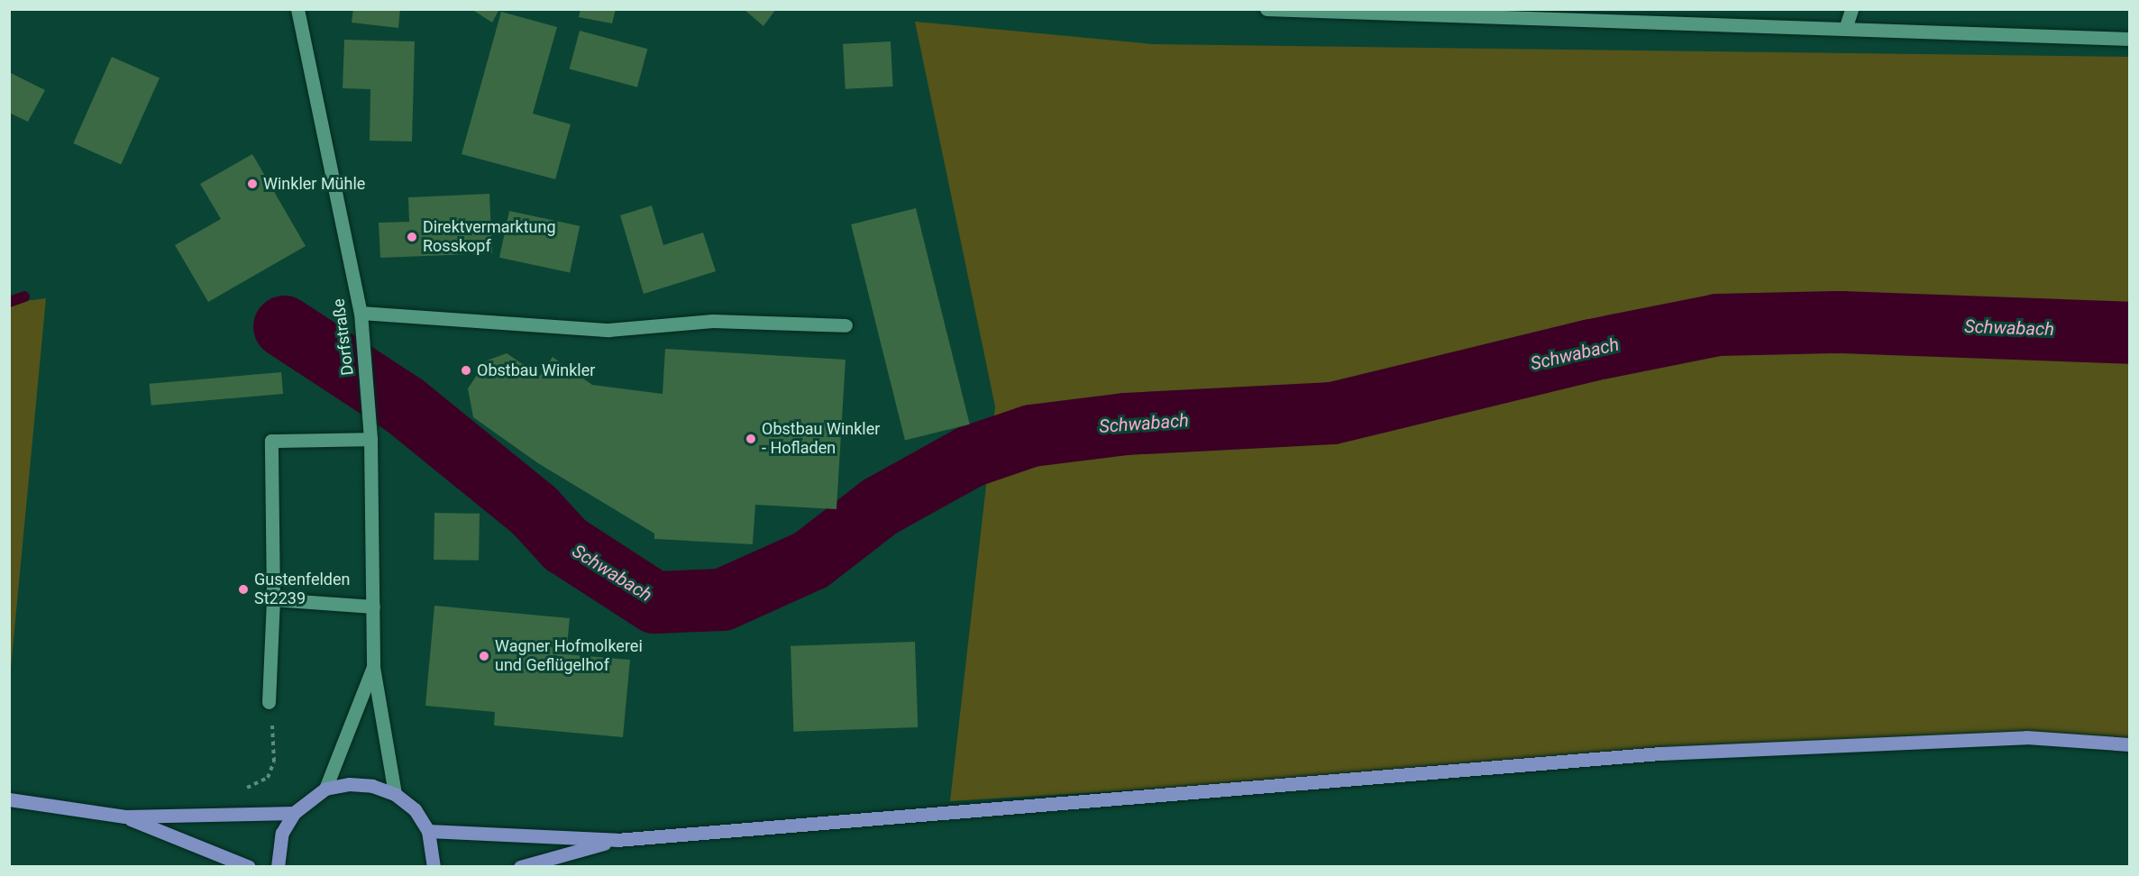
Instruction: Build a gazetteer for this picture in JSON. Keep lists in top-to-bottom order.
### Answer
{
  "streets": {
    "street": ["Dorfstraße"]
  },
  "water": ["Schwabach"],
  "places": [
    "Winkler Mühle",
    "Direktvermarktung Rosskopf",
    "Obstbau Winkler",
    "Obstbau Winkler - Hofladen",
    "Gustenfelden St2239",
    "Wagner Hofmolkerei und Geflügelhof"
  ]
}
